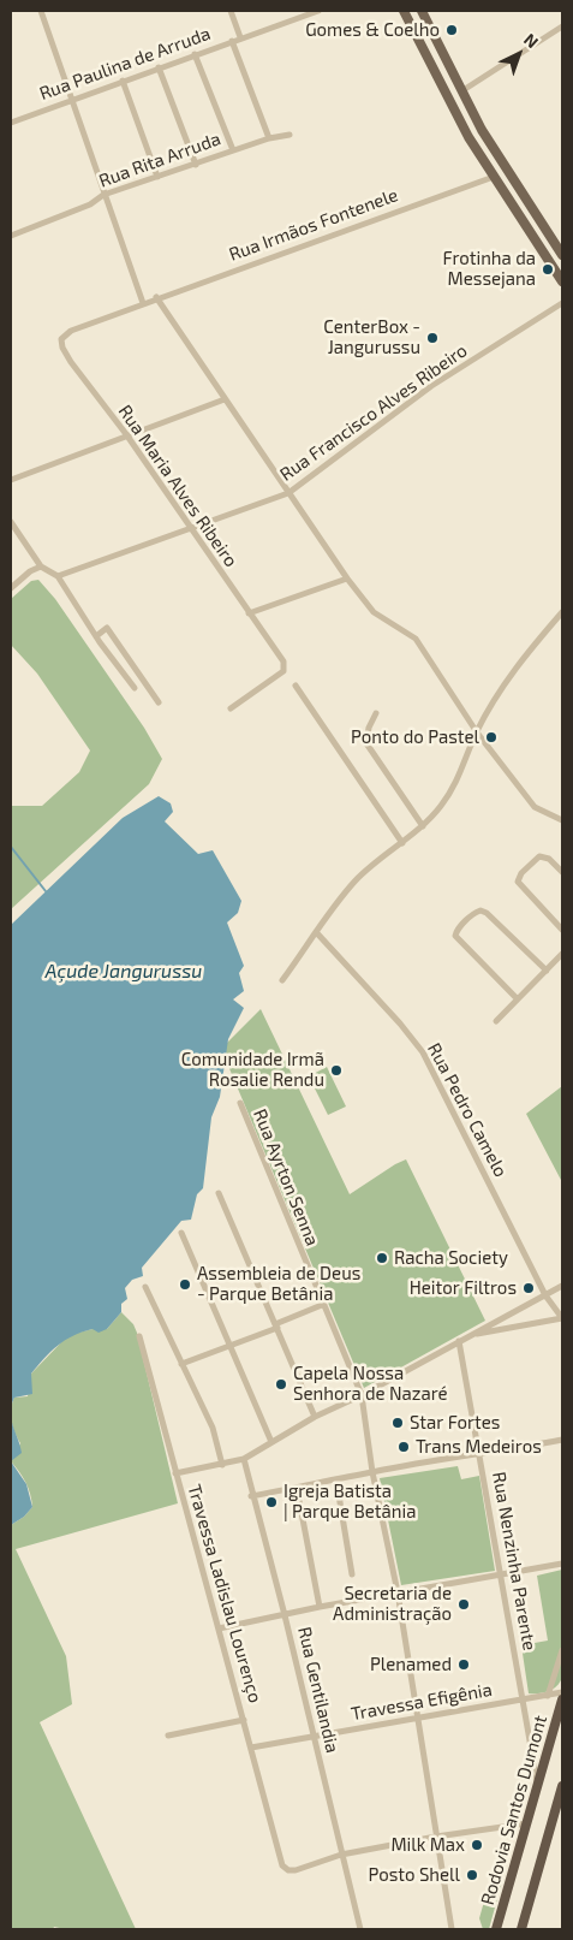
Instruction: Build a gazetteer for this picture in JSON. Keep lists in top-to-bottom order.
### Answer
{
  "streets": {
    "highway": ["Rodovia Santos Dumont"],
    "street": [
      "Rua Paulina de Arruda",
      "Rua Rita Arruda",
      "Rua Irmãos Fontenele",
      "Rua Francisco Alves Ribeiro",
      "Rua Maria Alves Ribeiro",
      "Rua Pedro Camelo",
      "Rua Ayrton Senna",
      "Rua Nenzinha Parente",
      "Travessa Ladislau Lourenço",
      "Rua Gentilandia",
      "Travessa Efigênia"
    ]
  },
  "crossings": [
    ["Rua Irmãos Fontenele", "Rua Maria Alves Ribeiro"],
    ["Rua Francisco Alves Ribeiro", "Rua Maria Alves Ribeiro"],
    ["Rua Ayrton Senna", "Travessa Efigênia"],
    ["Rua Nenzinha Parente", "Travessa Efigênia"],
    ["Rua Nenzinha Parente", "Rodovia Santos Dumont"],
    ["Travessa Ladislau Lourenço", "Rua Gentilandia"],
    ["Travessa Ladislau Lourenço", "Travessa Efigênia"],
    ["Rua Gentilandia", "Travessa Efigênia"]
  ],
  "water": ["Açude Jangurussu"],
  "places": [
    "Gomes & Coelho",
    "Frotinha da Messejana",
    "CenterBox - Jangurussu",
    "Ponto do Pastel",
    "Comunidade Irmã Rosalie Rendu",
    "Racha Society",
    "Assembleia de Deus - Parque Betânia",
    "Heitor Filtros",
    "Capela Nossa Senhora de Nazaré",
    "Star Fortes",
    "Trans Medeiros",
    "Igreja Batista | Parque Betânia",
    "Secretaria de Administração",
    "Plenamed",
    "Milk Max",
    "Posto Shell"
  ],
  "north": "top right"
}
